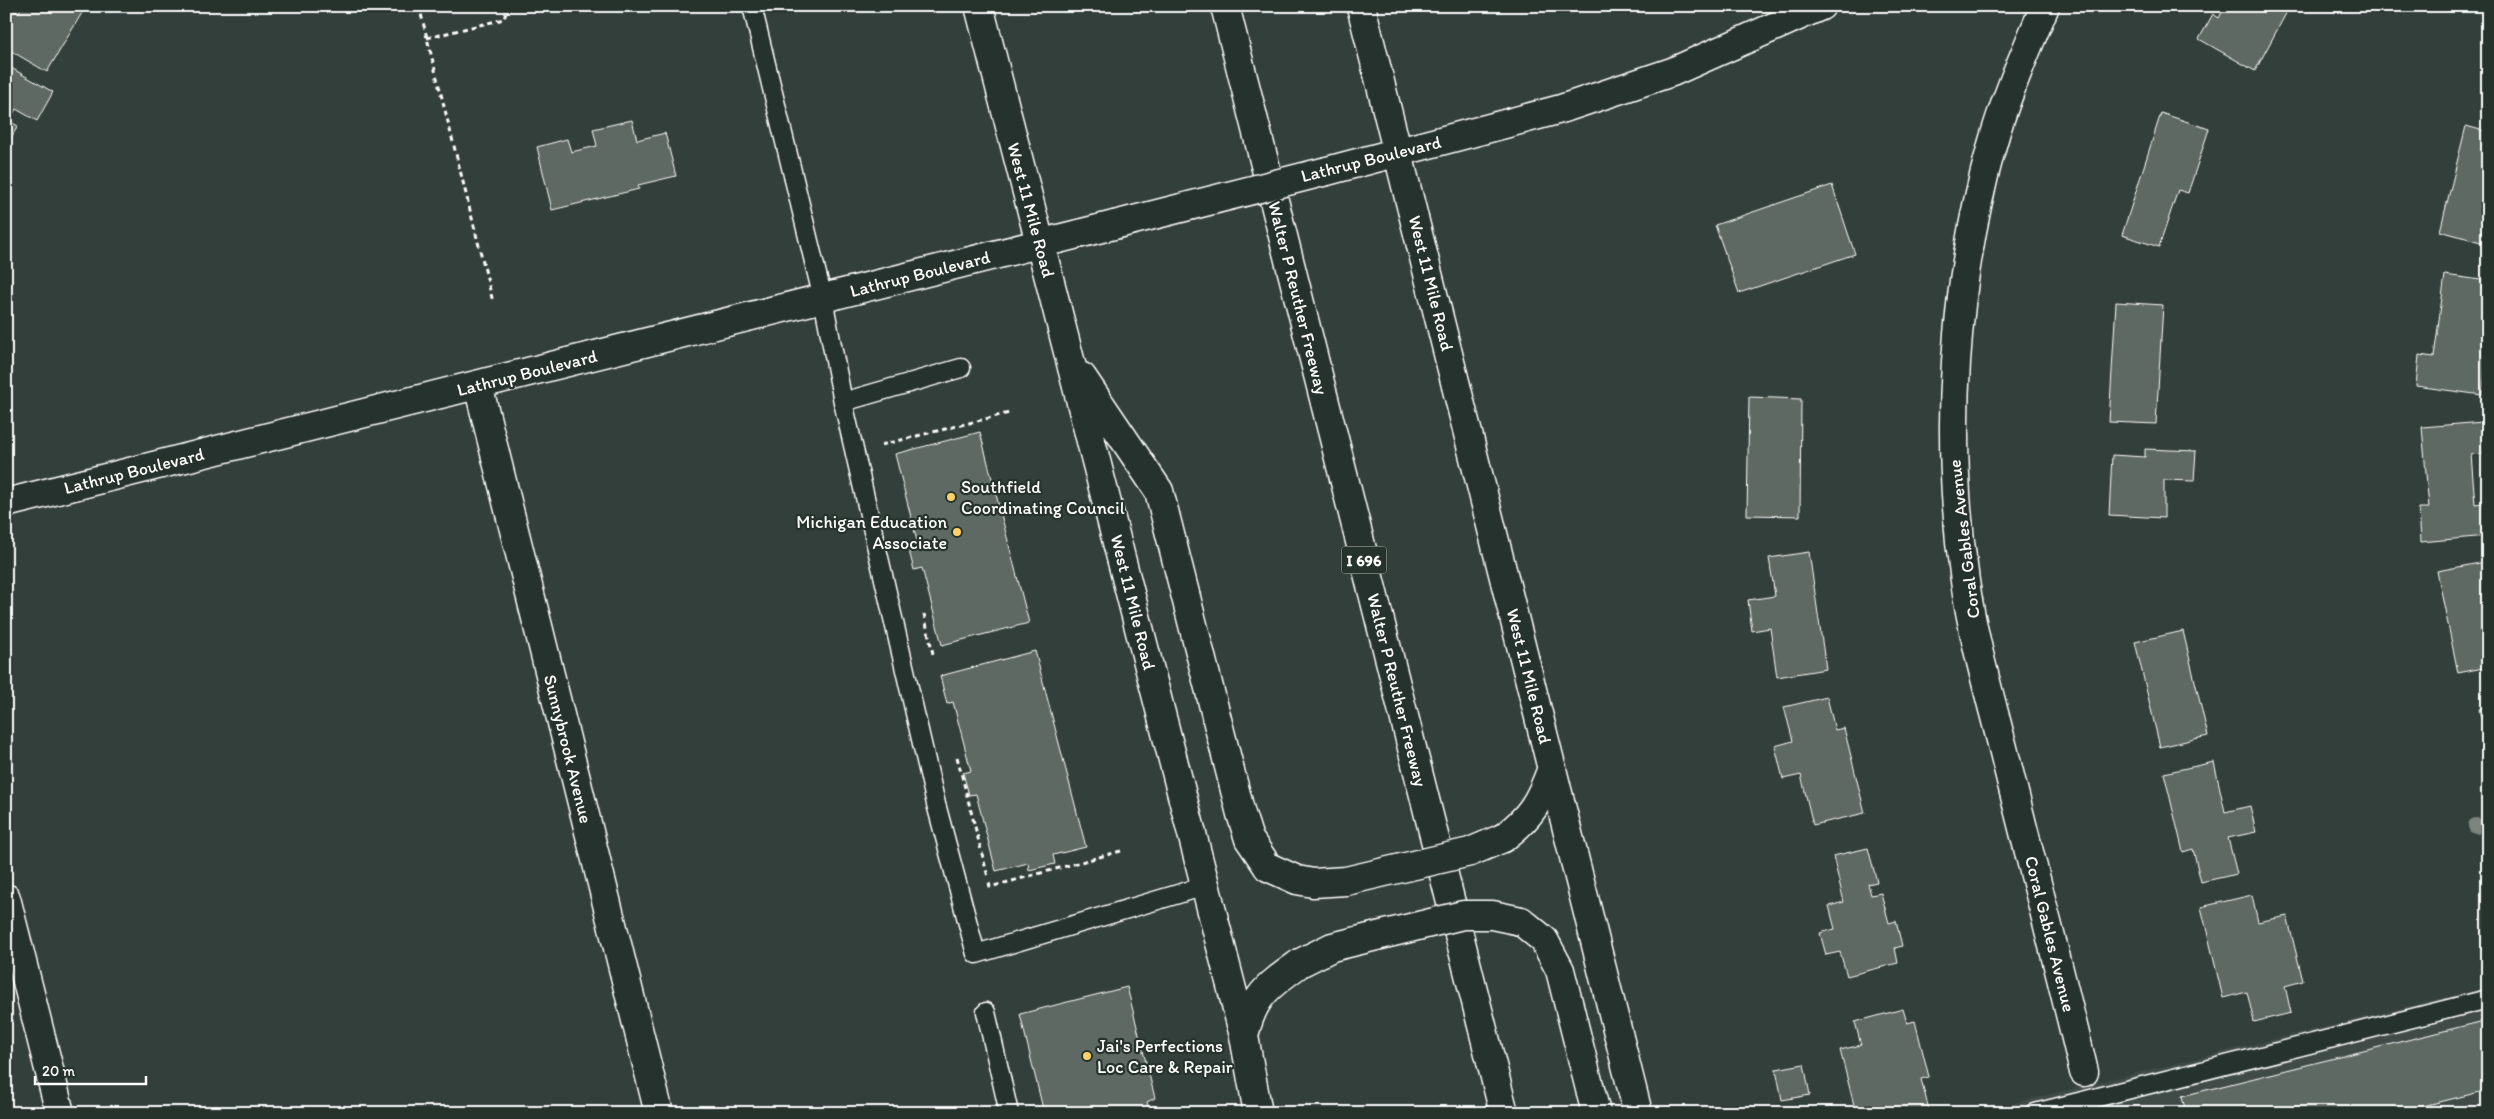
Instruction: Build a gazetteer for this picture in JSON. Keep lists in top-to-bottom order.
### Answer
{
  "streets": {
    "main road": [
      "Lathrup Boulevard",
      "West 11 Mile Road",
      "Walter P Reuther Freeway",
      "Coral Gables Avenue",
      "I 696",
      "Sunnybrook Avenue"
    ]
  },
  "crossings": [
    ["Lathrup Boulevard", "West 11 Mile Road"],
    ["Lathrup Boulevard", "Sunnybrook Avenue"]
  ],
  "places": ["Southfield Coordinating Council", "Michigan Education Associate", "Jai's Perfections Loc Care & Repair"],
  "scale_bar": "20 m"
}
